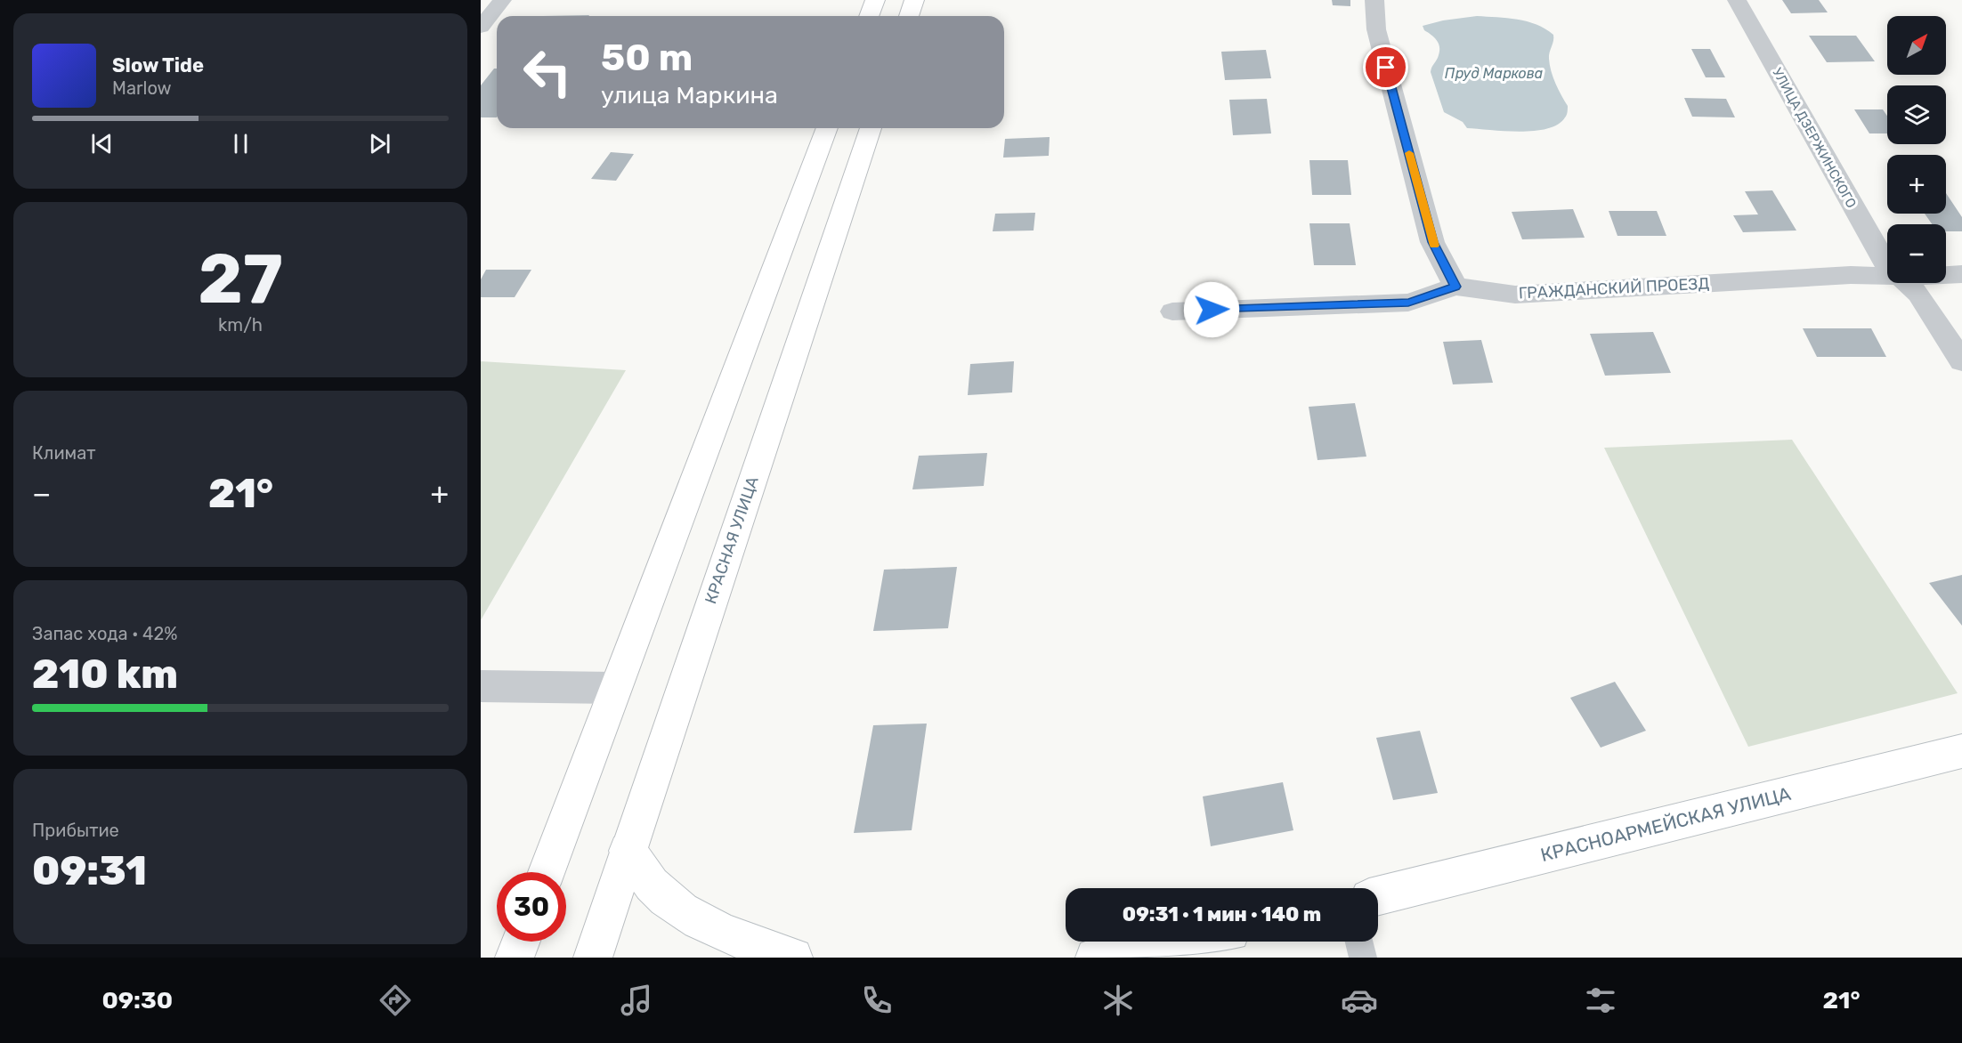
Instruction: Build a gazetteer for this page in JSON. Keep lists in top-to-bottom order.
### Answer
{
  "streets": {
    "main road": ["КРАСНАЯ УЛИЦА", "КРАСНОАРМЕЙСКАЯ УЛИЦА"],
    "street": ["УЛИЦА ДЗЕРЖИНСКОГО", "ГРАЖДАНСКИЙ ПРОЕЗД"]
  },
  "water": ["Пруд Маркова"],
  "north": "top right",
  "page": {
    "map_buttons": ["+", "−"],
    "turn": ["50 m", "улица Маркина"],
    "song": ["Slow Tide", "Marlow"],
    "tile": [
      ["27", "km/h"],
      "Климат",
      ["Запас хода · 42%", "210 km"],
      ["Прибытие", "09:31"]
    ],
    "heat": ["−", "21°", "+"],
    "limit": "30",
    "trip": "09:31 · 1 мин · 140 m",
    "tabs": ["09:30", "21°"]
  }
}
